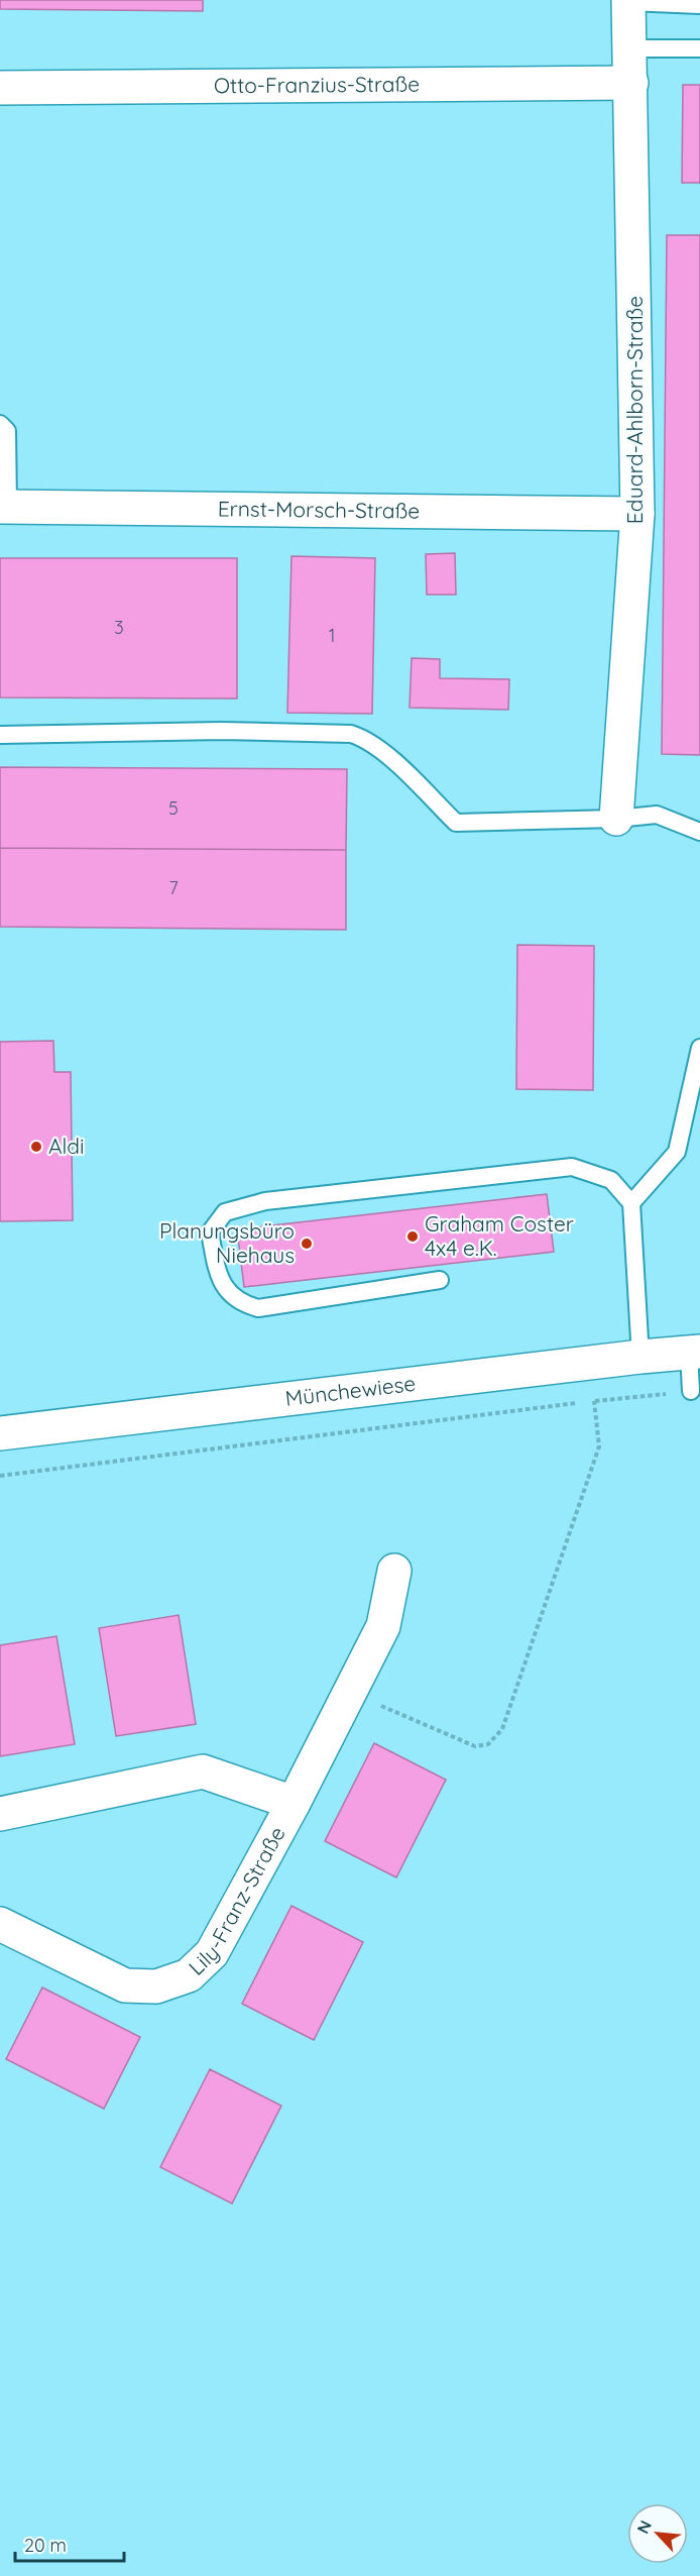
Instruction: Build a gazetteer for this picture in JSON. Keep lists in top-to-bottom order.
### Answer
{
  "streets": {
    "street": [
      "Otto-Franzius-Straße",
      "Eduard-Ahlborn-Straße",
      "Ernst-Morsch-Straße",
      "Münchewiese",
      "Lily-Franz-Straße"
    ]
  },
  "crossings": [
    ["Otto-Franzius-Straße", "Eduard-Ahlborn-Straße"],
    ["Eduard-Ahlborn-Straße", "Ernst-Morsch-Straße"]
  ],
  "places": ["Aldi", "Graham Coster 4x4 e.K.", "Planungsbüro Niehaus"],
  "house_numbers": [
    "3",
    "1",
    "5",
    "7"
  ],
  "scale_bar": "20 m",
  "north": "top left"
}
